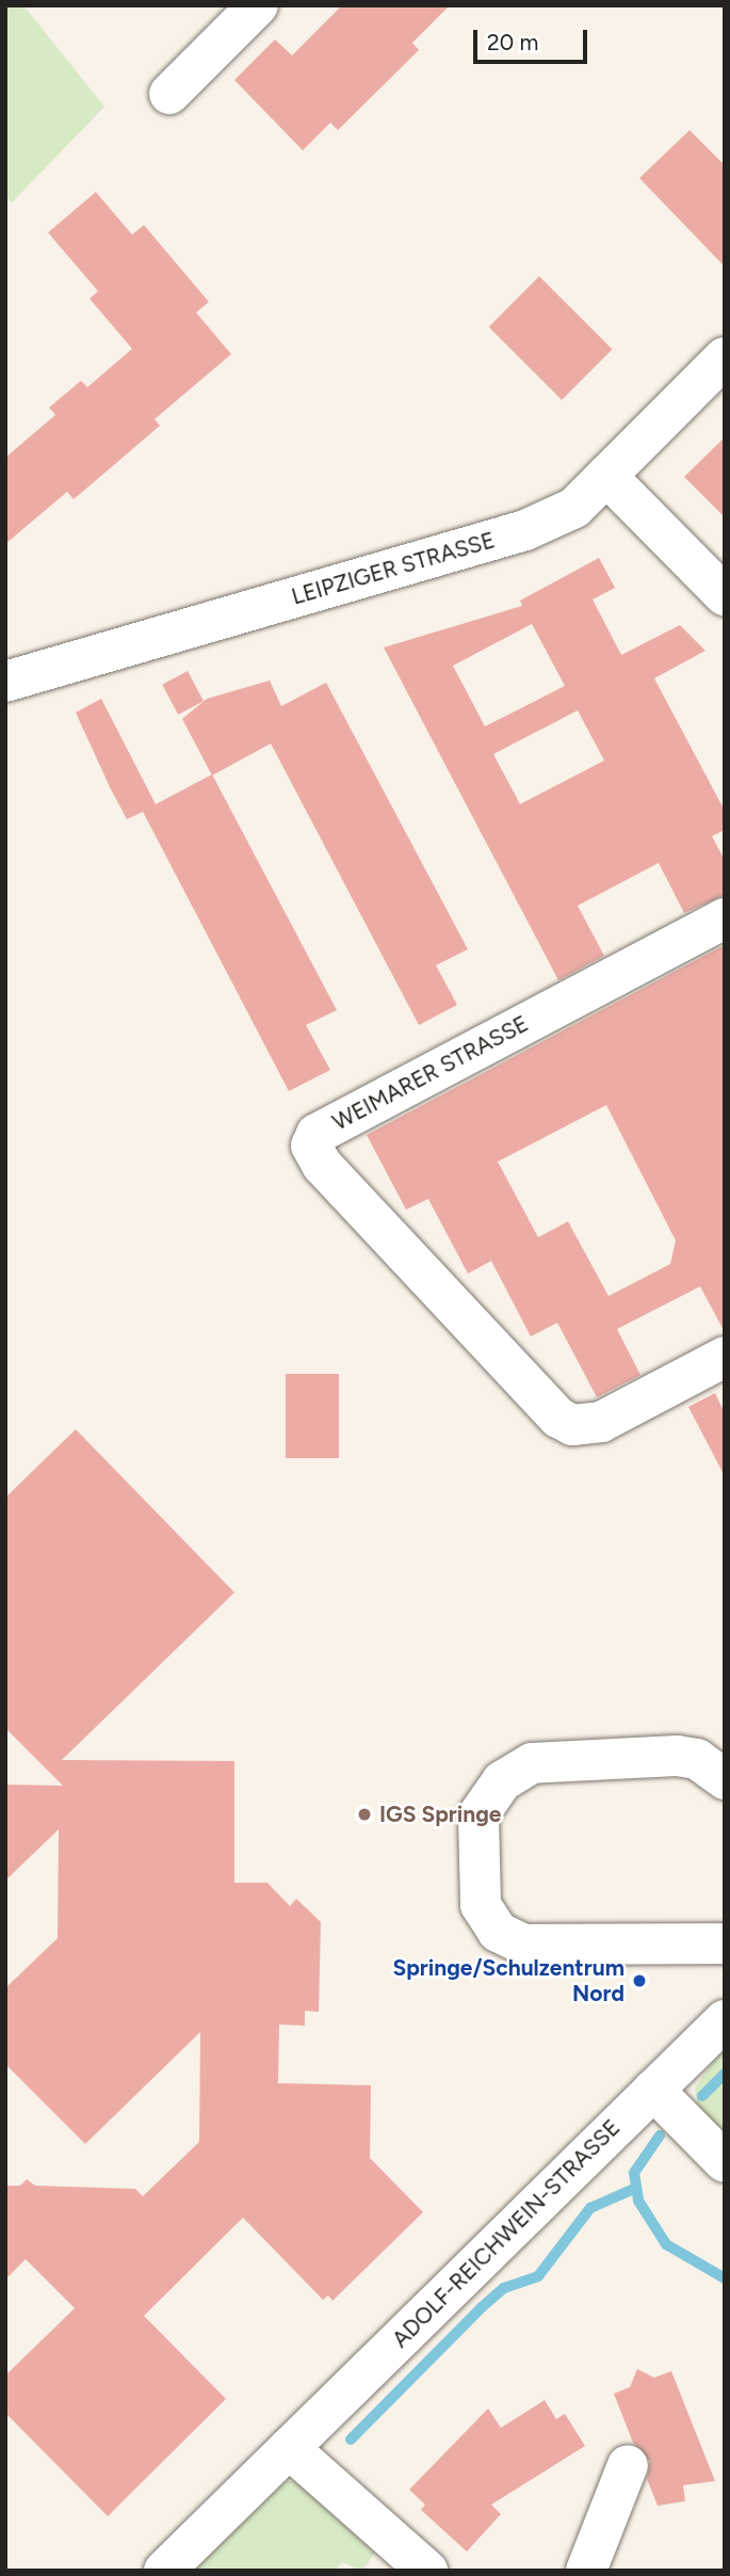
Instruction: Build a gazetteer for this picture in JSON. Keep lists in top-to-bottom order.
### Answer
{
  "streets": {
    "street": ["LEIPZIGER STRASSE", "WEIMARER STRASSE", "ADOLF-REICHWEIN-STRASSE"]
  },
  "places": ["IGS Springe", "Springe/Schulzentrum Nord"],
  "scale_bar": "20 m"
}
